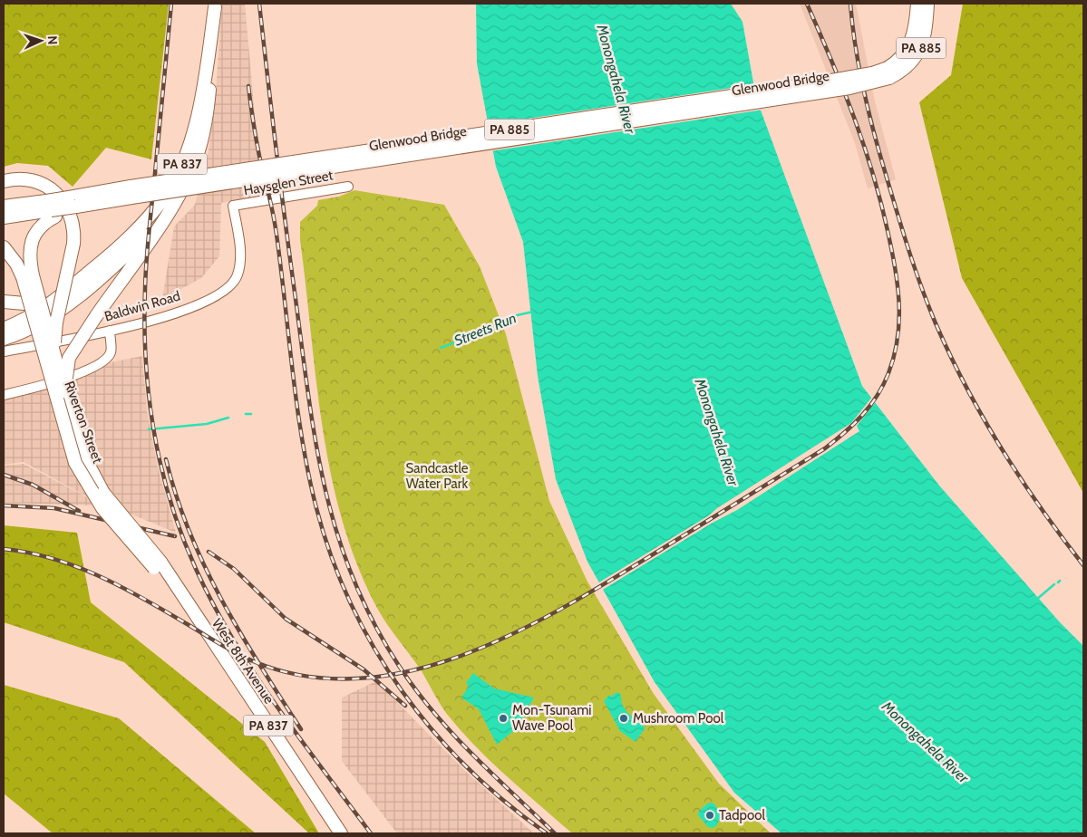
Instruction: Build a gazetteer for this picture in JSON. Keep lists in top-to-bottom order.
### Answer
{
  "streets": {
    "main road": [
      "PA 885",
      "Glenwood Bridge",
      "PA 837",
      "West 8th Avenue"
    ],
    "street": ["Haysglen Street", "Baldwin Road", "Riverton Street"]
  },
  "crossings": [
    ["PA 885", "Glenwood Bridge"],
    ["PA 837", "West 8th Avenue"],
    ["Haysglen Street", "Baldwin Road"],
    ["Baldwin Road", "Riverton Street"]
  ],
  "water": ["Monongahela River", "Streets Run"],
  "parks": ["Sandcastle Water Park"],
  "places": ["Mon-Tsunami Wave Pool", "Mushroom Pool", "Tadpool"],
  "north": "right"
}
